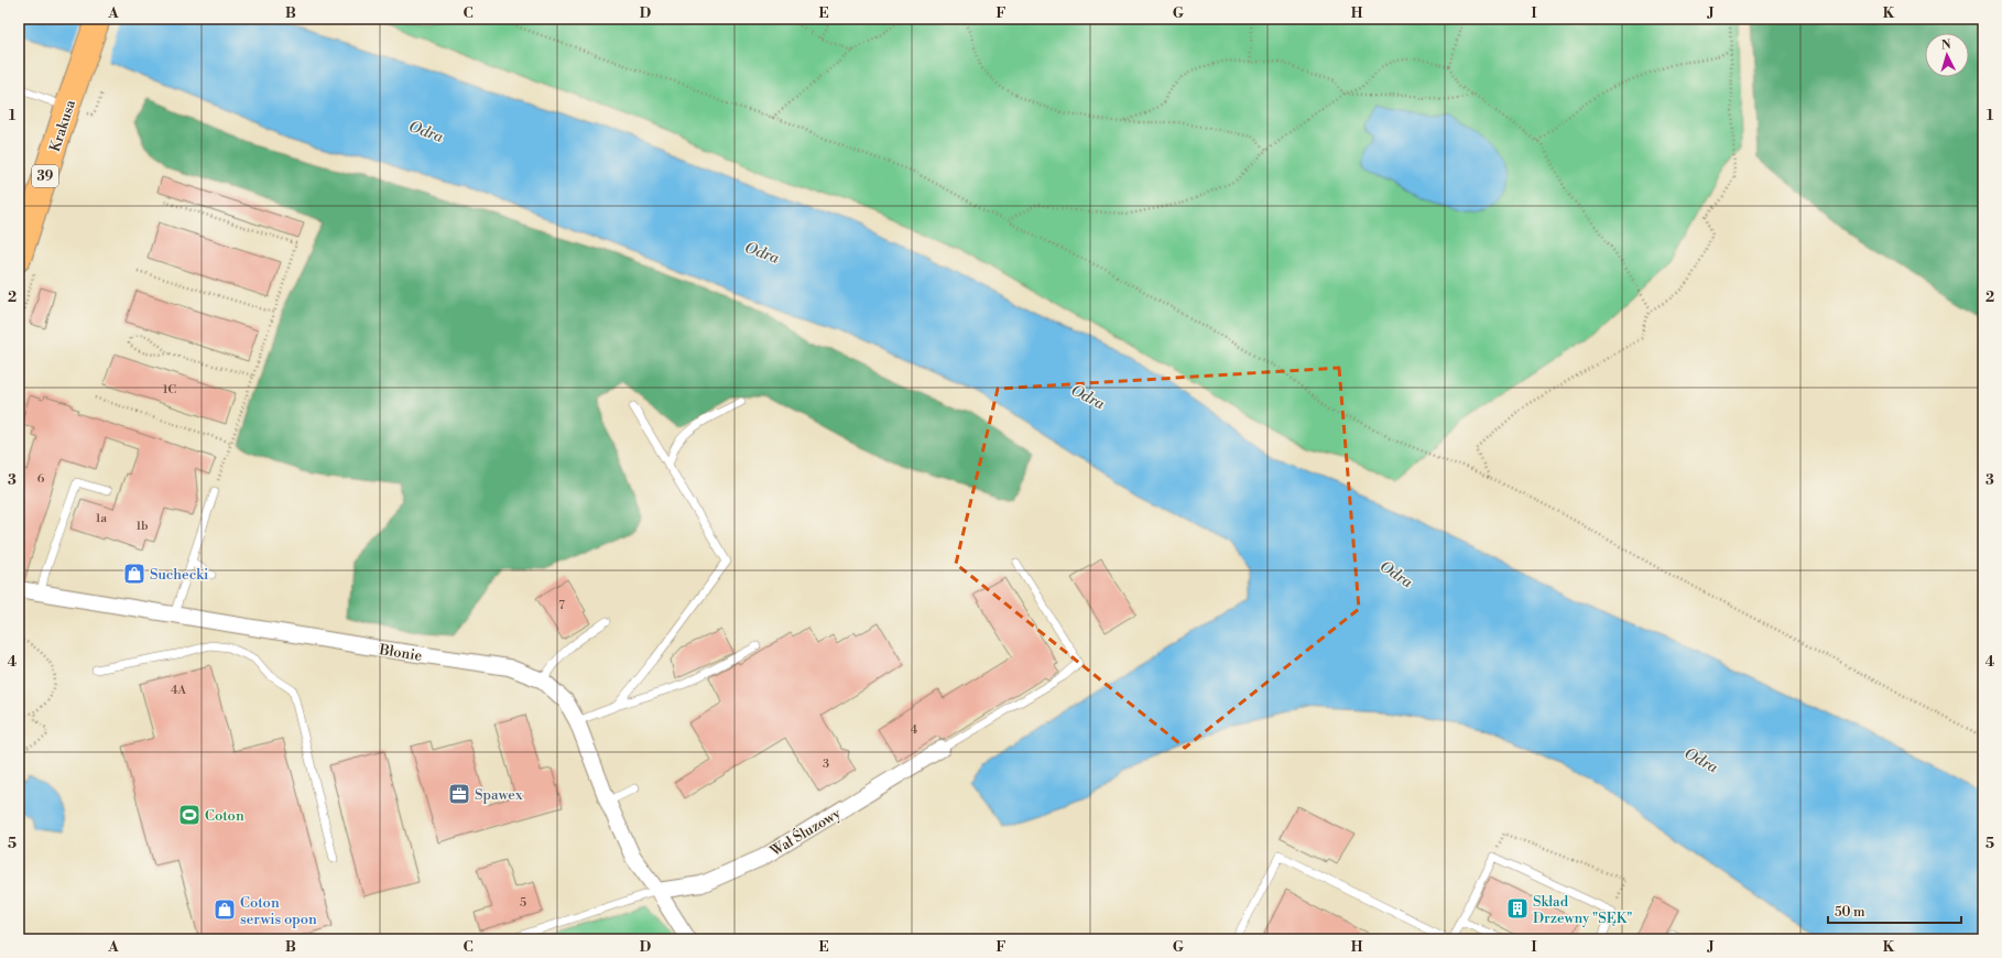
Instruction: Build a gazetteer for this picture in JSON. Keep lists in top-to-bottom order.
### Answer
{
  "streets": {
    "main road": ["Krakusa", "39"],
    "street": ["Błonie", "Wał Śluzowy"]
  },
  "crossings": [
    ["Błonie", "Wał Śluzowy"]
  ],
  "water": ["Odra"],
  "places": {
    "shop": ["Suchecki", "Coton serwis opon"],
    "office": ["Spawex"],
    "sports": ["Coton"],
    "building": ["Skład Drzewny \"SĘK\""]
  },
  "house_numbers": [
    "1C",
    "6",
    "1a",
    "1b",
    "7",
    "4A",
    "4",
    "3",
    "5"
  ],
  "scale_bar": "50 m",
  "north": "top",
  "grid": {
    "columns": [
      "A",
      "B",
      "C",
      "D",
      "E",
      "F",
      "G",
      "H",
      "I",
      "J",
      "K"
    ],
    "rows": [
      "1",
      "2",
      "3",
      "4",
      "5"
    ]
  }
}
